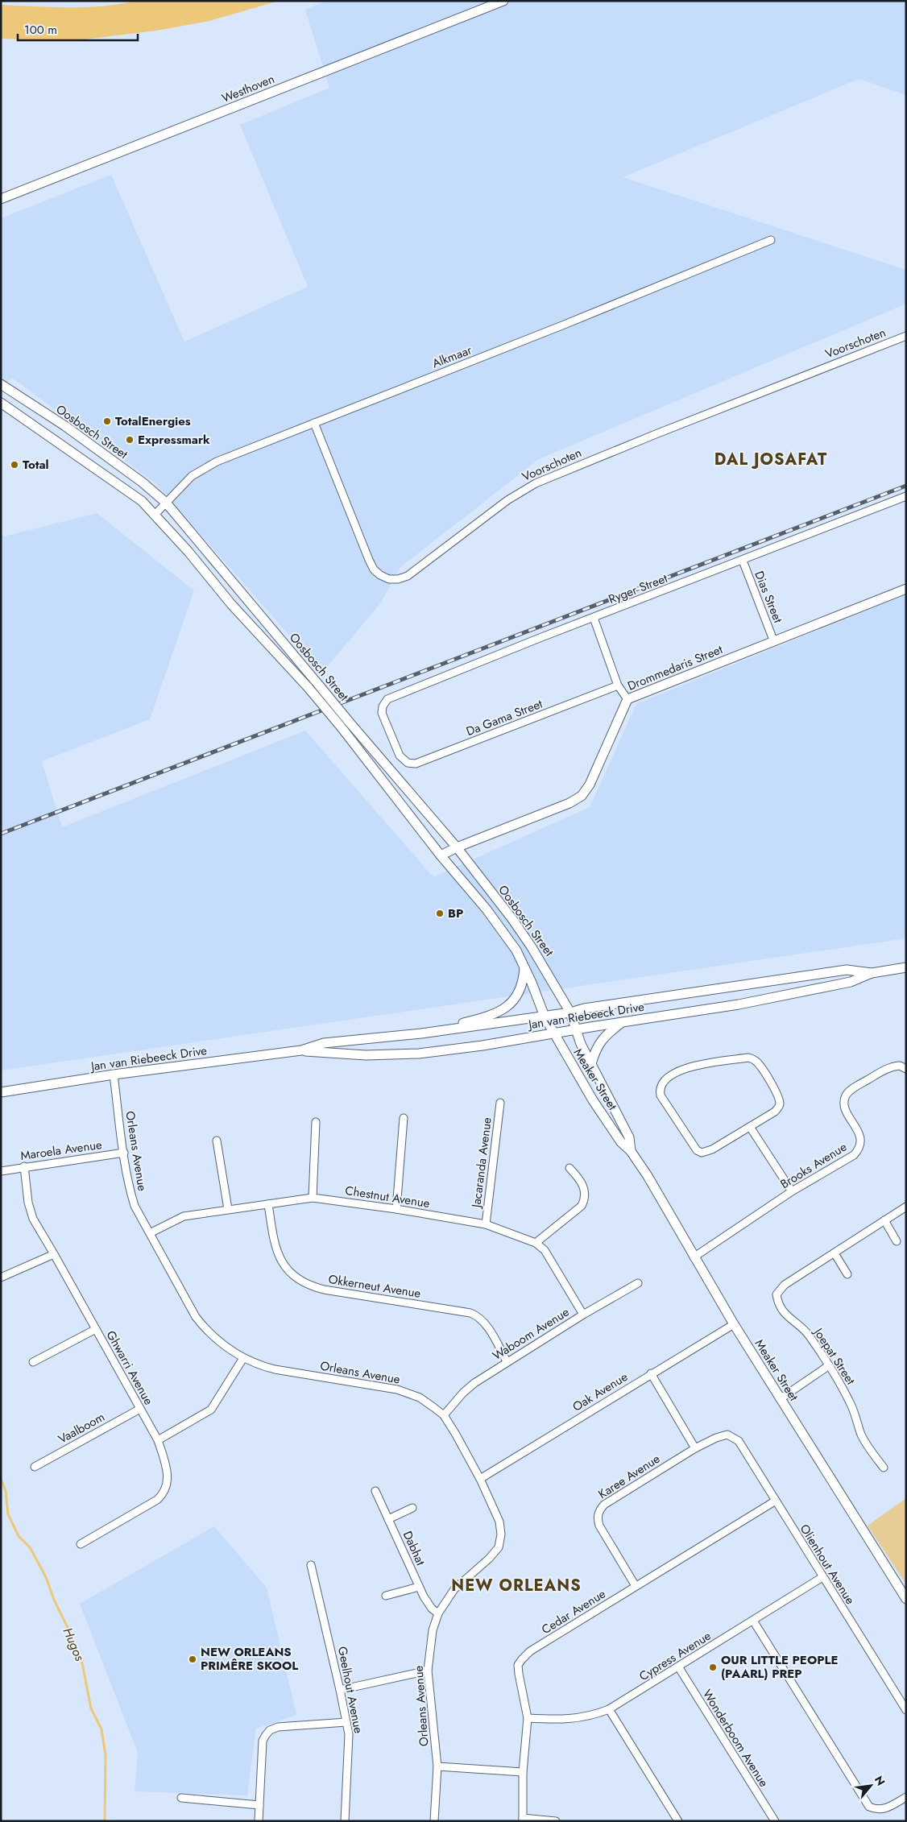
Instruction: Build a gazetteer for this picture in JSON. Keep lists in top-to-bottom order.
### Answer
{
  "streets": {
    "main road": [
      "Westhoven",
      "Oosbosch Street",
      "Drommedaris Street",
      "Jan van Riebeeck Drive",
      "Meaker Street"
    ],
    "street": [
      "Voorschoten",
      "Alkmaar",
      "Ryger Street",
      "Dias Street",
      "Da Gama Street",
      "Maroela Avenue",
      "Orleans Avenue",
      "Jacaranda Avenue",
      "Brooks Avenue",
      "Chestnut Avenue",
      "Okkerneut Avenue",
      "Waboom Avenue",
      "Joepat Street",
      "Ghwarri Avenue",
      "Oak Avenue",
      "Vaalboom",
      "Karee Avenue",
      "Dabhat",
      "Olienhout Avenue",
      "Cedar Avenue",
      "Cypress Avenue",
      "Geelhout Avenue",
      "Wonderboom Avenue"
    ]
  },
  "crossings": [
    ["Voorschoten", "Alkmaar"],
    ["Alkmaar", "Oosbosch Street"],
    ["Oosbosch Street", "Drommedaris Street"],
    ["Oosbosch Street", "Jan van Riebeeck Drive"],
    ["Oosbosch Street", "Meaker Street"],
    ["Ryger Street", "Dias Street"],
    ["Ryger Street", "Da Gama Street"],
    ["Dias Street", "Drommedaris Street"],
    ["Jan van Riebeeck Drive", "Meaker Street"],
    ["Jan van Riebeeck Drive", "Orleans Avenue"],
    ["Meaker Street", "Brooks Avenue"],
    ["Meaker Street", "Oak Avenue"],
    ["Maroela Avenue", "Orleans Avenue"],
    ["Maroela Avenue", "Ghwarri Avenue"],
    ["Orleans Avenue", "Chestnut Avenue"],
    ["Orleans Avenue", "Waboom Avenue"],
    ["Orleans Avenue", "Oak Avenue"],
    ["Orleans Avenue", "Dabhat"],
    ["Jacaranda Avenue", "Chestnut Avenue"],
    ["Chestnut Avenue", "Okkerneut Avenue"],
    ["Chestnut Avenue", "Waboom Avenue"],
    ["Okkerneut Avenue", "Waboom Avenue"],
    ["Ghwarri Avenue", "Vaalboom"],
    ["Karee Avenue", "Olienhout Avenue"],
    ["Karee Avenue", "Cedar Avenue"],
    ["Olienhout Avenue", "Cedar Avenue"],
    ["Olienhout Avenue", "Cypress Avenue"],
    ["Cedar Avenue", "Cypress Avenue"],
    ["Cypress Avenue", "Wonderboom Avenue"]
  ],
  "districts": ["DAL JOSAFAT", "NEW ORLEANS"],
  "water": ["Hugos"],
  "places": [
    "TotalEnergies",
    "Expressmark",
    "Total",
    "BP",
    "NEW ORLEANS PRIMÊRE SKOOL",
    "OUR LITTLE PEOPLE (PAARL) PREP"
  ],
  "scale_bar": "100 m",
  "north": "top right"
}
